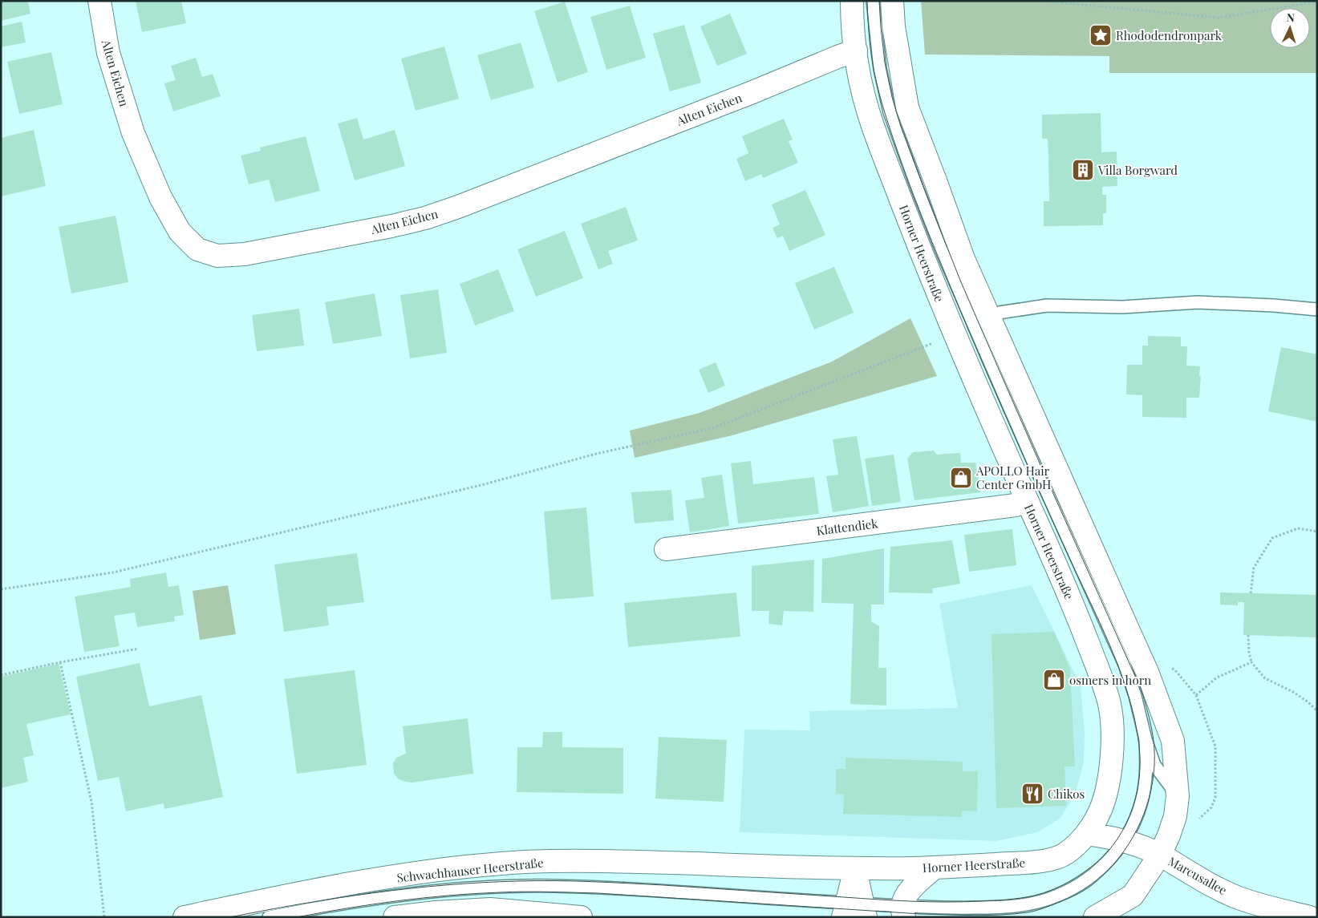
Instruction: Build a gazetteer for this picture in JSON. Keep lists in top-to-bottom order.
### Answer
{
  "streets": {
    "main road": [
      "Alten Eichen",
      "Horner Heerstraße",
      "Klattendiek",
      "Schwachhauser Heerstraße",
      "Marcusallee"
    ]
  },
  "crossings": [
    ["Alten Eichen", "Horner Heerstraße"],
    ["Horner Heerstraße", "Klattendiek"],
    ["Horner Heerstraße", "Schwachhauser Heerstraße"],
    ["Horner Heerstraße", "Marcusallee"]
  ],
  "places": {
    "place": ["Rhododendronpark"],
    "building": ["Villa Borgward"],
    "shop": ["APOLLO Hair Center GmbH", "osmers in horn"],
    "restaurant": ["Chikos"]
  },
  "north": "top"
}
